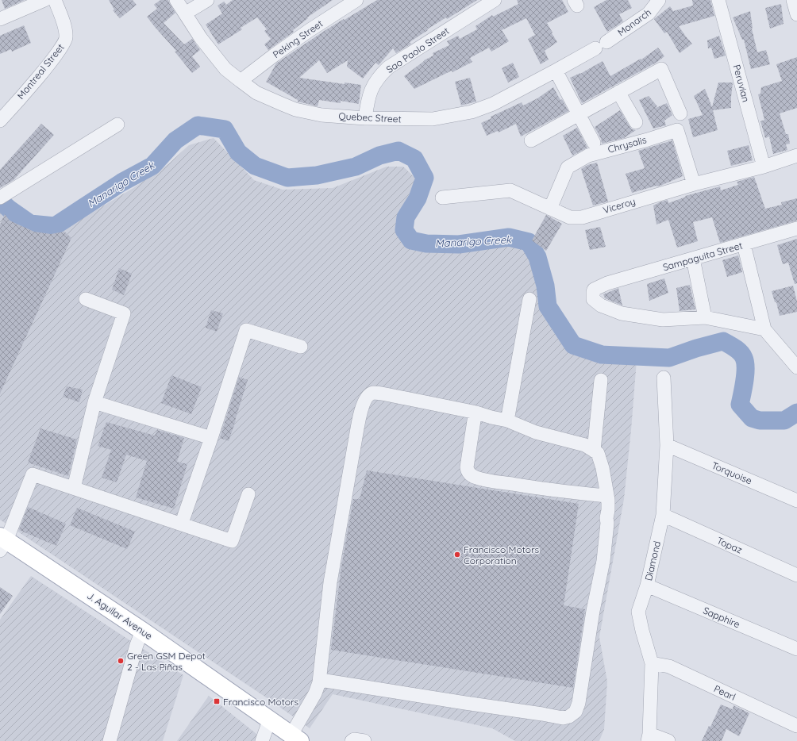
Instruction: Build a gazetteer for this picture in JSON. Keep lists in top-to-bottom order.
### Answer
{
  "streets": {
    "main road": ["J. Aguilar Avenue"],
    "street": [
      "Monarch",
      "Peking Street",
      "Sao Paolo Street",
      "Montreal Street",
      "Peruvian",
      "Quebec Street",
      "Chrysalis",
      "Viceroy",
      "Sampaguita Street",
      "Torquoise",
      "Topaz",
      "Diamond",
      "Sapphire",
      "Pearl"
    ]
  },
  "crossings": [
    ["Monarch", "Quebec Street"],
    ["Peking Street", "Quebec Street"],
    ["Sao Paolo Street", "Quebec Street"],
    ["Peruvian", "Viceroy"],
    ["Chrysalis", "Viceroy"],
    ["Torquoise", "Diamond"],
    ["Topaz", "Diamond"],
    ["Diamond", "Sapphire"],
    ["Diamond", "Pearl"]
  ],
  "water": ["Manarigo Creek"],
  "places": {
    "other": ["Francisco Motors Corporation", "Green GSM Depot 2 - Las Piñas"],
    "transit": ["Francisco Motors"]
  }
}
